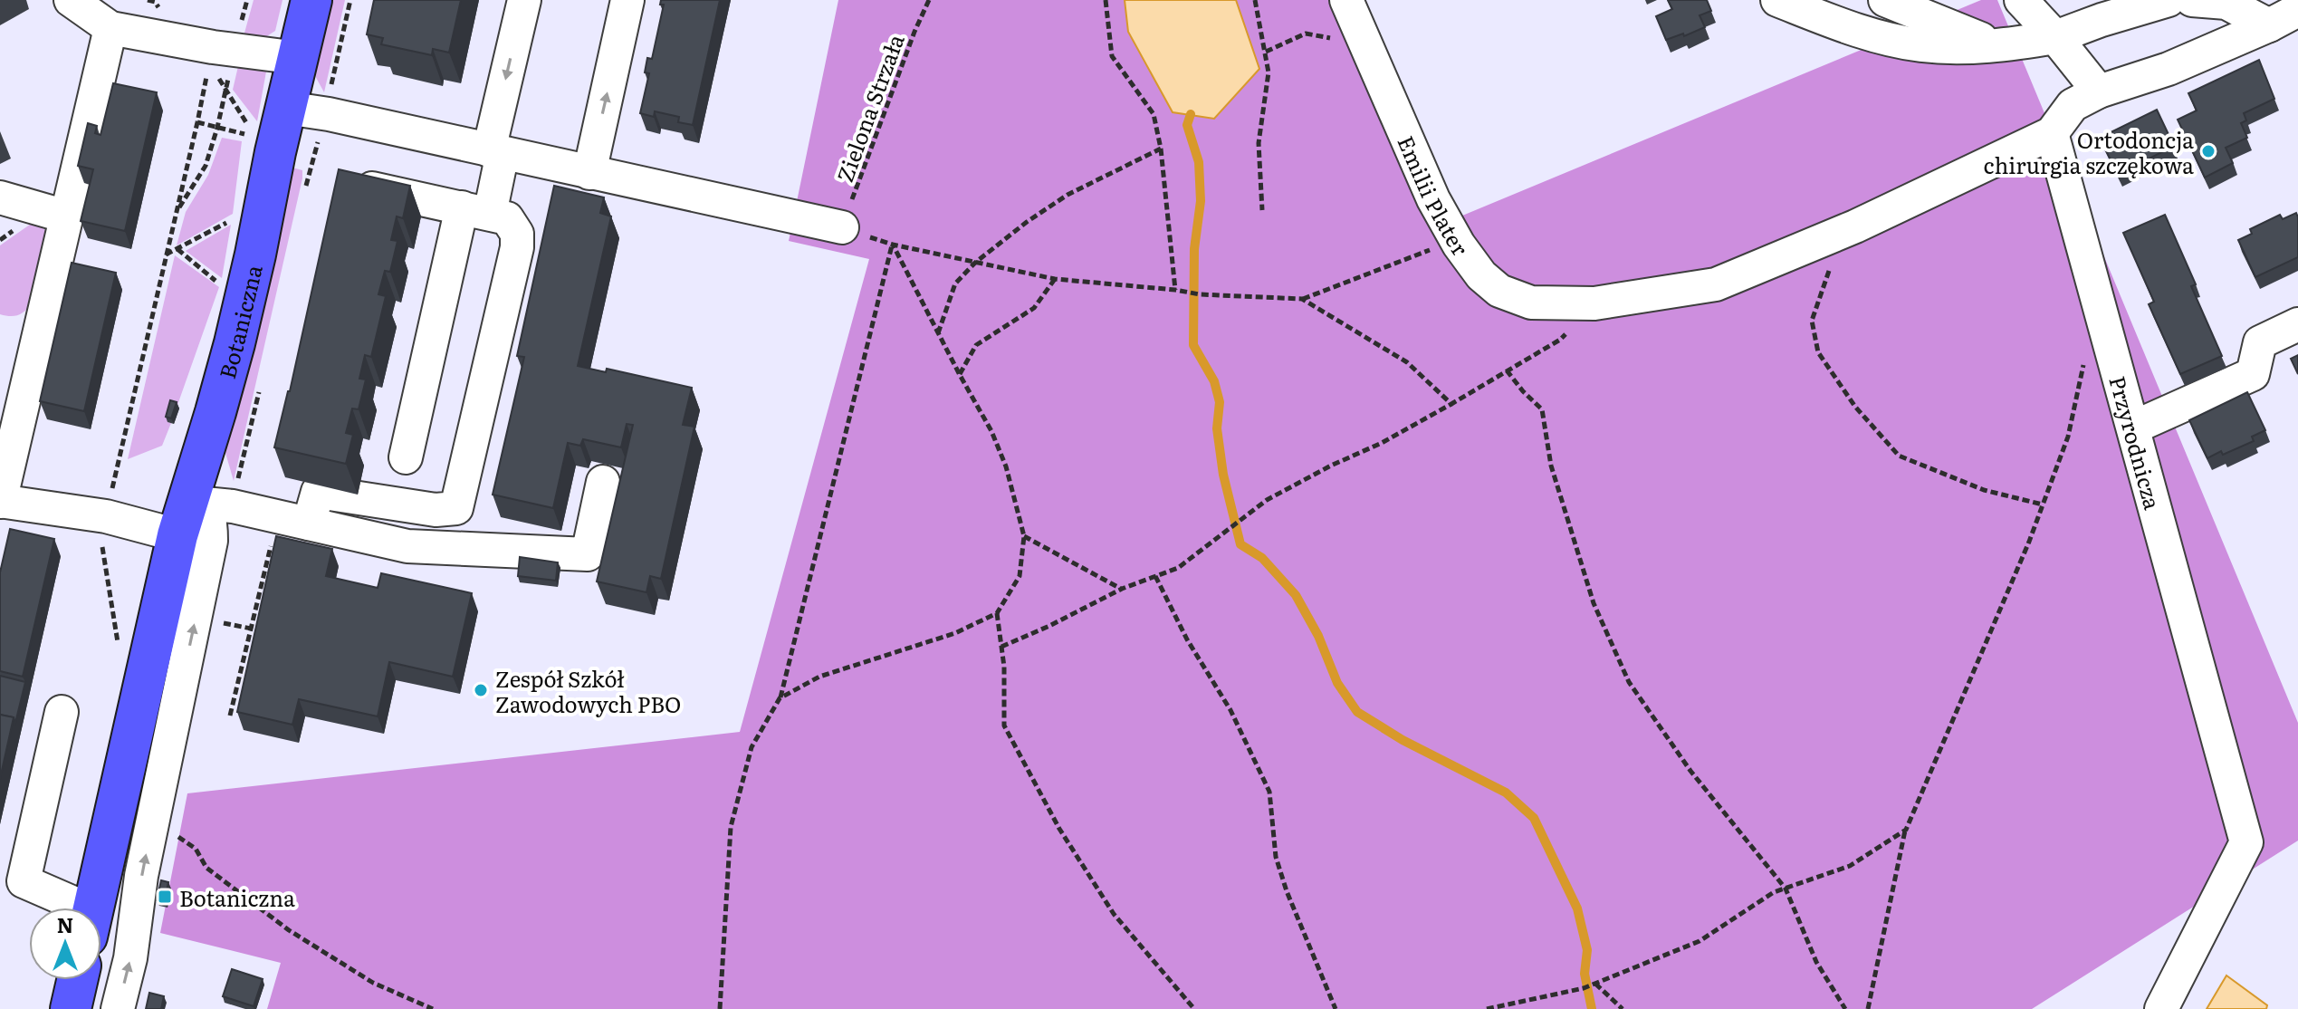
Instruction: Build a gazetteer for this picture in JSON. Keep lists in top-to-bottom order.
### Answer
{
  "streets": {
    "main road": ["Botaniczna"],
    "street": ["Emilii Plater", "Przyrodnicza"],
    "path": ["Zielona Strzała"]
  },
  "crossings": [
    ["Emilii Plater", "Przyrodnicza"]
  ],
  "places": {
    "other": ["Ortodoncja chirurgia szczękowa", "Zespół Szkół Zawodowych PBO"],
    "transit": ["Botaniczna"]
  },
  "north": "top"
}
